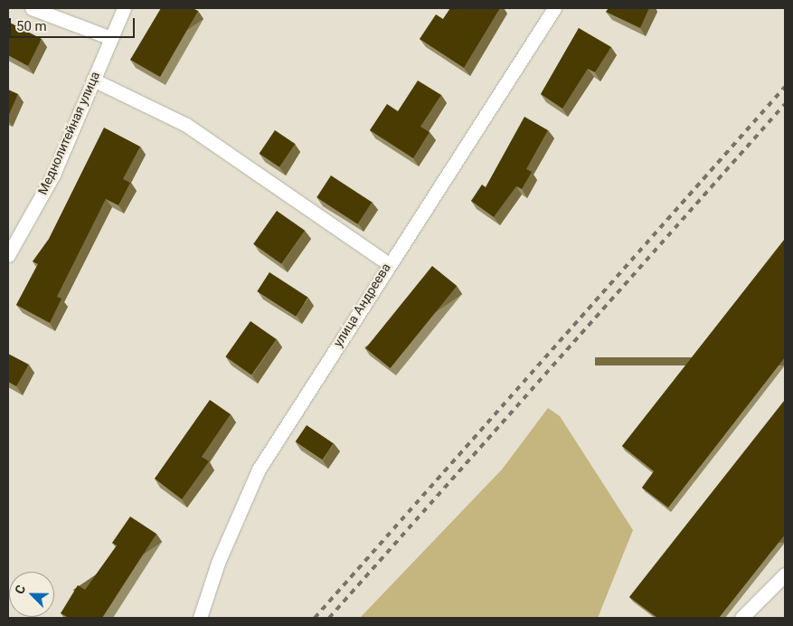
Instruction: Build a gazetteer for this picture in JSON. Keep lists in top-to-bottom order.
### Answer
{
  "streets": {
    "street": ["Меднолитейная улица", "улица Андреева"]
  },
  "scale_bar": "50 m",
  "north": "top left"
}
